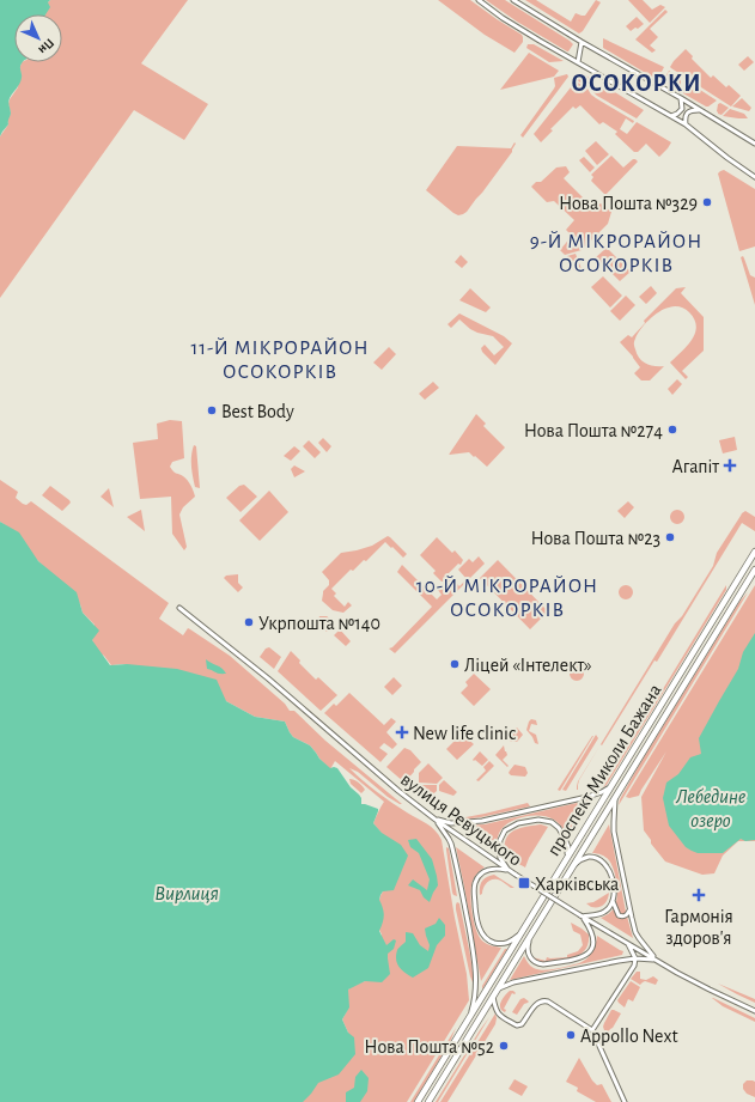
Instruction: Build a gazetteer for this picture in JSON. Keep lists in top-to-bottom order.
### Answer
{
  "streets": {
    "highway": ["проспект Миколи Бажана"],
    "street": ["вулиця Ревуцького"]
  },
  "districts": [
    "ОСОКОРКИ",
    "9-Й МІКРОРАЙОН ОСОКОРКІВ",
    "11-Й МІКРОРАЙОН ОСОКОРКІВ",
    "10-Й МІКРОРАЙОН ОСОКОРКІВ"
  ],
  "water": ["Лебедине озеро", "Вирлиця"],
  "places": {
    "other": [
      "Нова Пошта №329",
      "Best Body",
      "Нова Пошта №274",
      "Нова Пошта №23",
      "Укрпошта №140",
      "Ліцей «Інтелект»",
      "Appollo Next",
      "Нова Пошта №52"
    ],
    "health": ["Агапіт", "New life clinic", "Гармонія здоров'я"],
    "transit": ["Харківська"]
  },
  "north": "bottom right"
}
